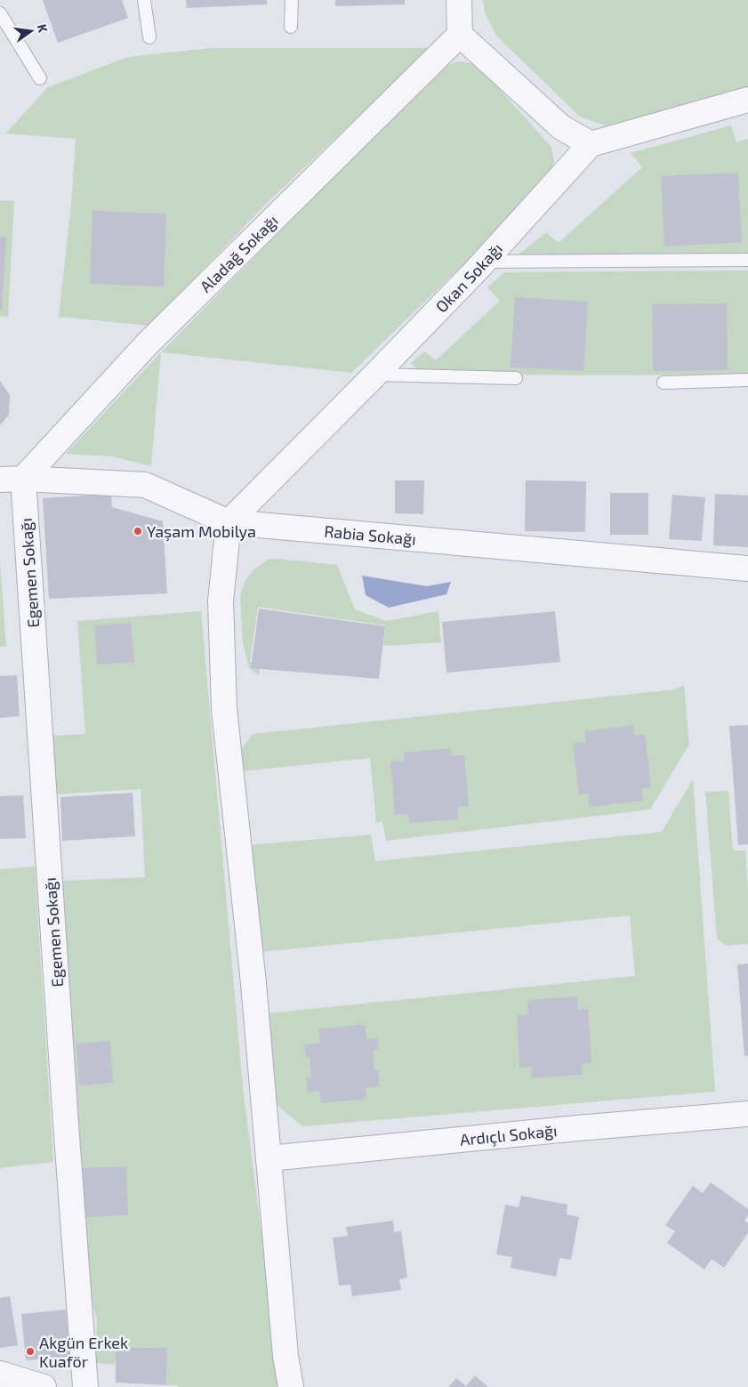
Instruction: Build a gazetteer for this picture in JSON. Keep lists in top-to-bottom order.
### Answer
{
  "streets": {
    "street": [
      "Aladağ Sokağı",
      "Okan Sokağı",
      "Rabia Sokağı",
      "Egemen Sokağı",
      "Ardıçlı Sokağı"
    ]
  },
  "crossings": [
    ["Aladağ Sokağı", "Rabia Sokağı"],
    ["Aladağ Sokağı", "Egemen Sokağı"],
    ["Okan Sokağı", "Rabia Sokağı"],
    ["Rabia Sokağı", "Egemen Sokağı"]
  ],
  "places": ["Yaşam Mobilya", "Akgün Erkek Kuaför"],
  "north": "right"
}
